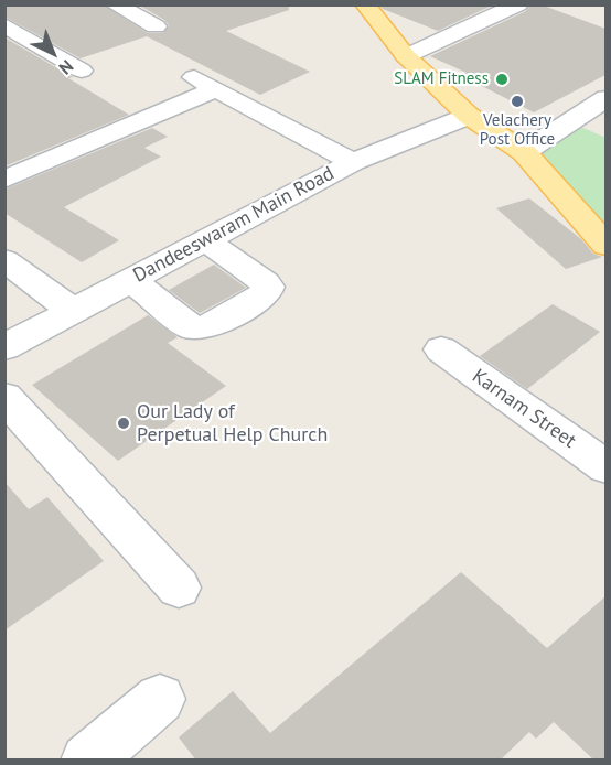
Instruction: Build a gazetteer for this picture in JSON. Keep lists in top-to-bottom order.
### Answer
{
  "streets": {
    "street": ["Dandeeswaram Main Road", "Karnam Street"]
  },
  "places": ["SLAM Fitness", "Velachery Post Office", "Our Lady of Perpetual Help Church"],
  "north": "bottom right"
}
